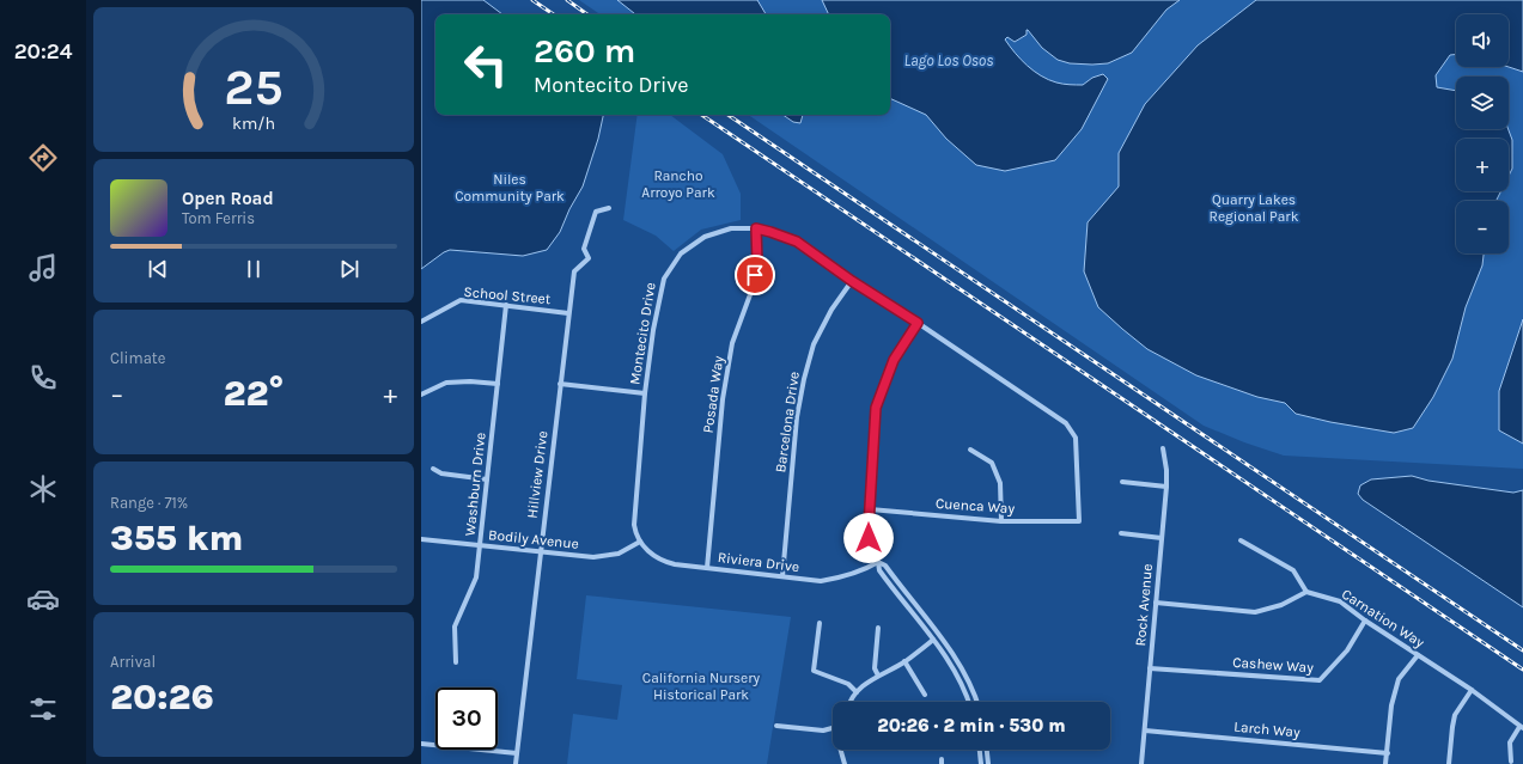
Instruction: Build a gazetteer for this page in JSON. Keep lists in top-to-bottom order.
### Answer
{
  "streets": {
    "street": [
      "School Street",
      "Montecito Drive",
      "Posada Way",
      "Barcelona Drive",
      "Hillview Drive",
      "Washburn Drive",
      "Cuenca Way",
      "Bodily Avenue",
      "Riviera Drive",
      "Rock Avenue",
      "Carnation Way",
      "Cashew Way",
      "Larch Way"
    ]
  },
  "crossings": [
    ["School Street", "Hillview Drive"],
    ["School Street", "Washburn Drive"],
    ["Montecito Drive", "Posada Way"],
    ["Montecito Drive", "Barcelona Drive"],
    ["Montecito Drive", "Cuenca Way"],
    ["Montecito Drive", "Bodily Avenue"],
    ["Montecito Drive", "Riviera Drive"],
    ["Posada Way", "Riviera Drive"],
    ["Barcelona Drive", "Riviera Drive"],
    ["Hillview Drive", "Bodily Avenue"],
    ["Washburn Drive", "Bodily Avenue"],
    ["Bodily Avenue", "Riviera Drive"],
    ["Rock Avenue", "Cashew Way"],
    ["Rock Avenue", "Larch Way"],
    ["Carnation Way", "Cashew Way"]
  ],
  "water": ["Lago Los Osos"],
  "parks": [
    "Rancho Arroyo Park",
    "Niles Community Park",
    "Quarry Lakes Regional Park",
    "California Nursery Historical Park"
  ],
  "page": {
    "tabs": "20:24",
    "map_buttons": ["+", "−"],
    "turn": ["260 m", "Montecito Drive"],
    "song": ["Open Road", "Tom Ferris"],
    "tile": [
      "Climate",
      ["Range · 71%", "355 km"],
      ["Arrival", "20:26"]
    ],
    "heat": ["−", "22°", "+"],
    "limit": "30",
    "trip": "20:26 · 2 min · 530 m",
    "gauge": ["25", "km/h"]
  }
}
